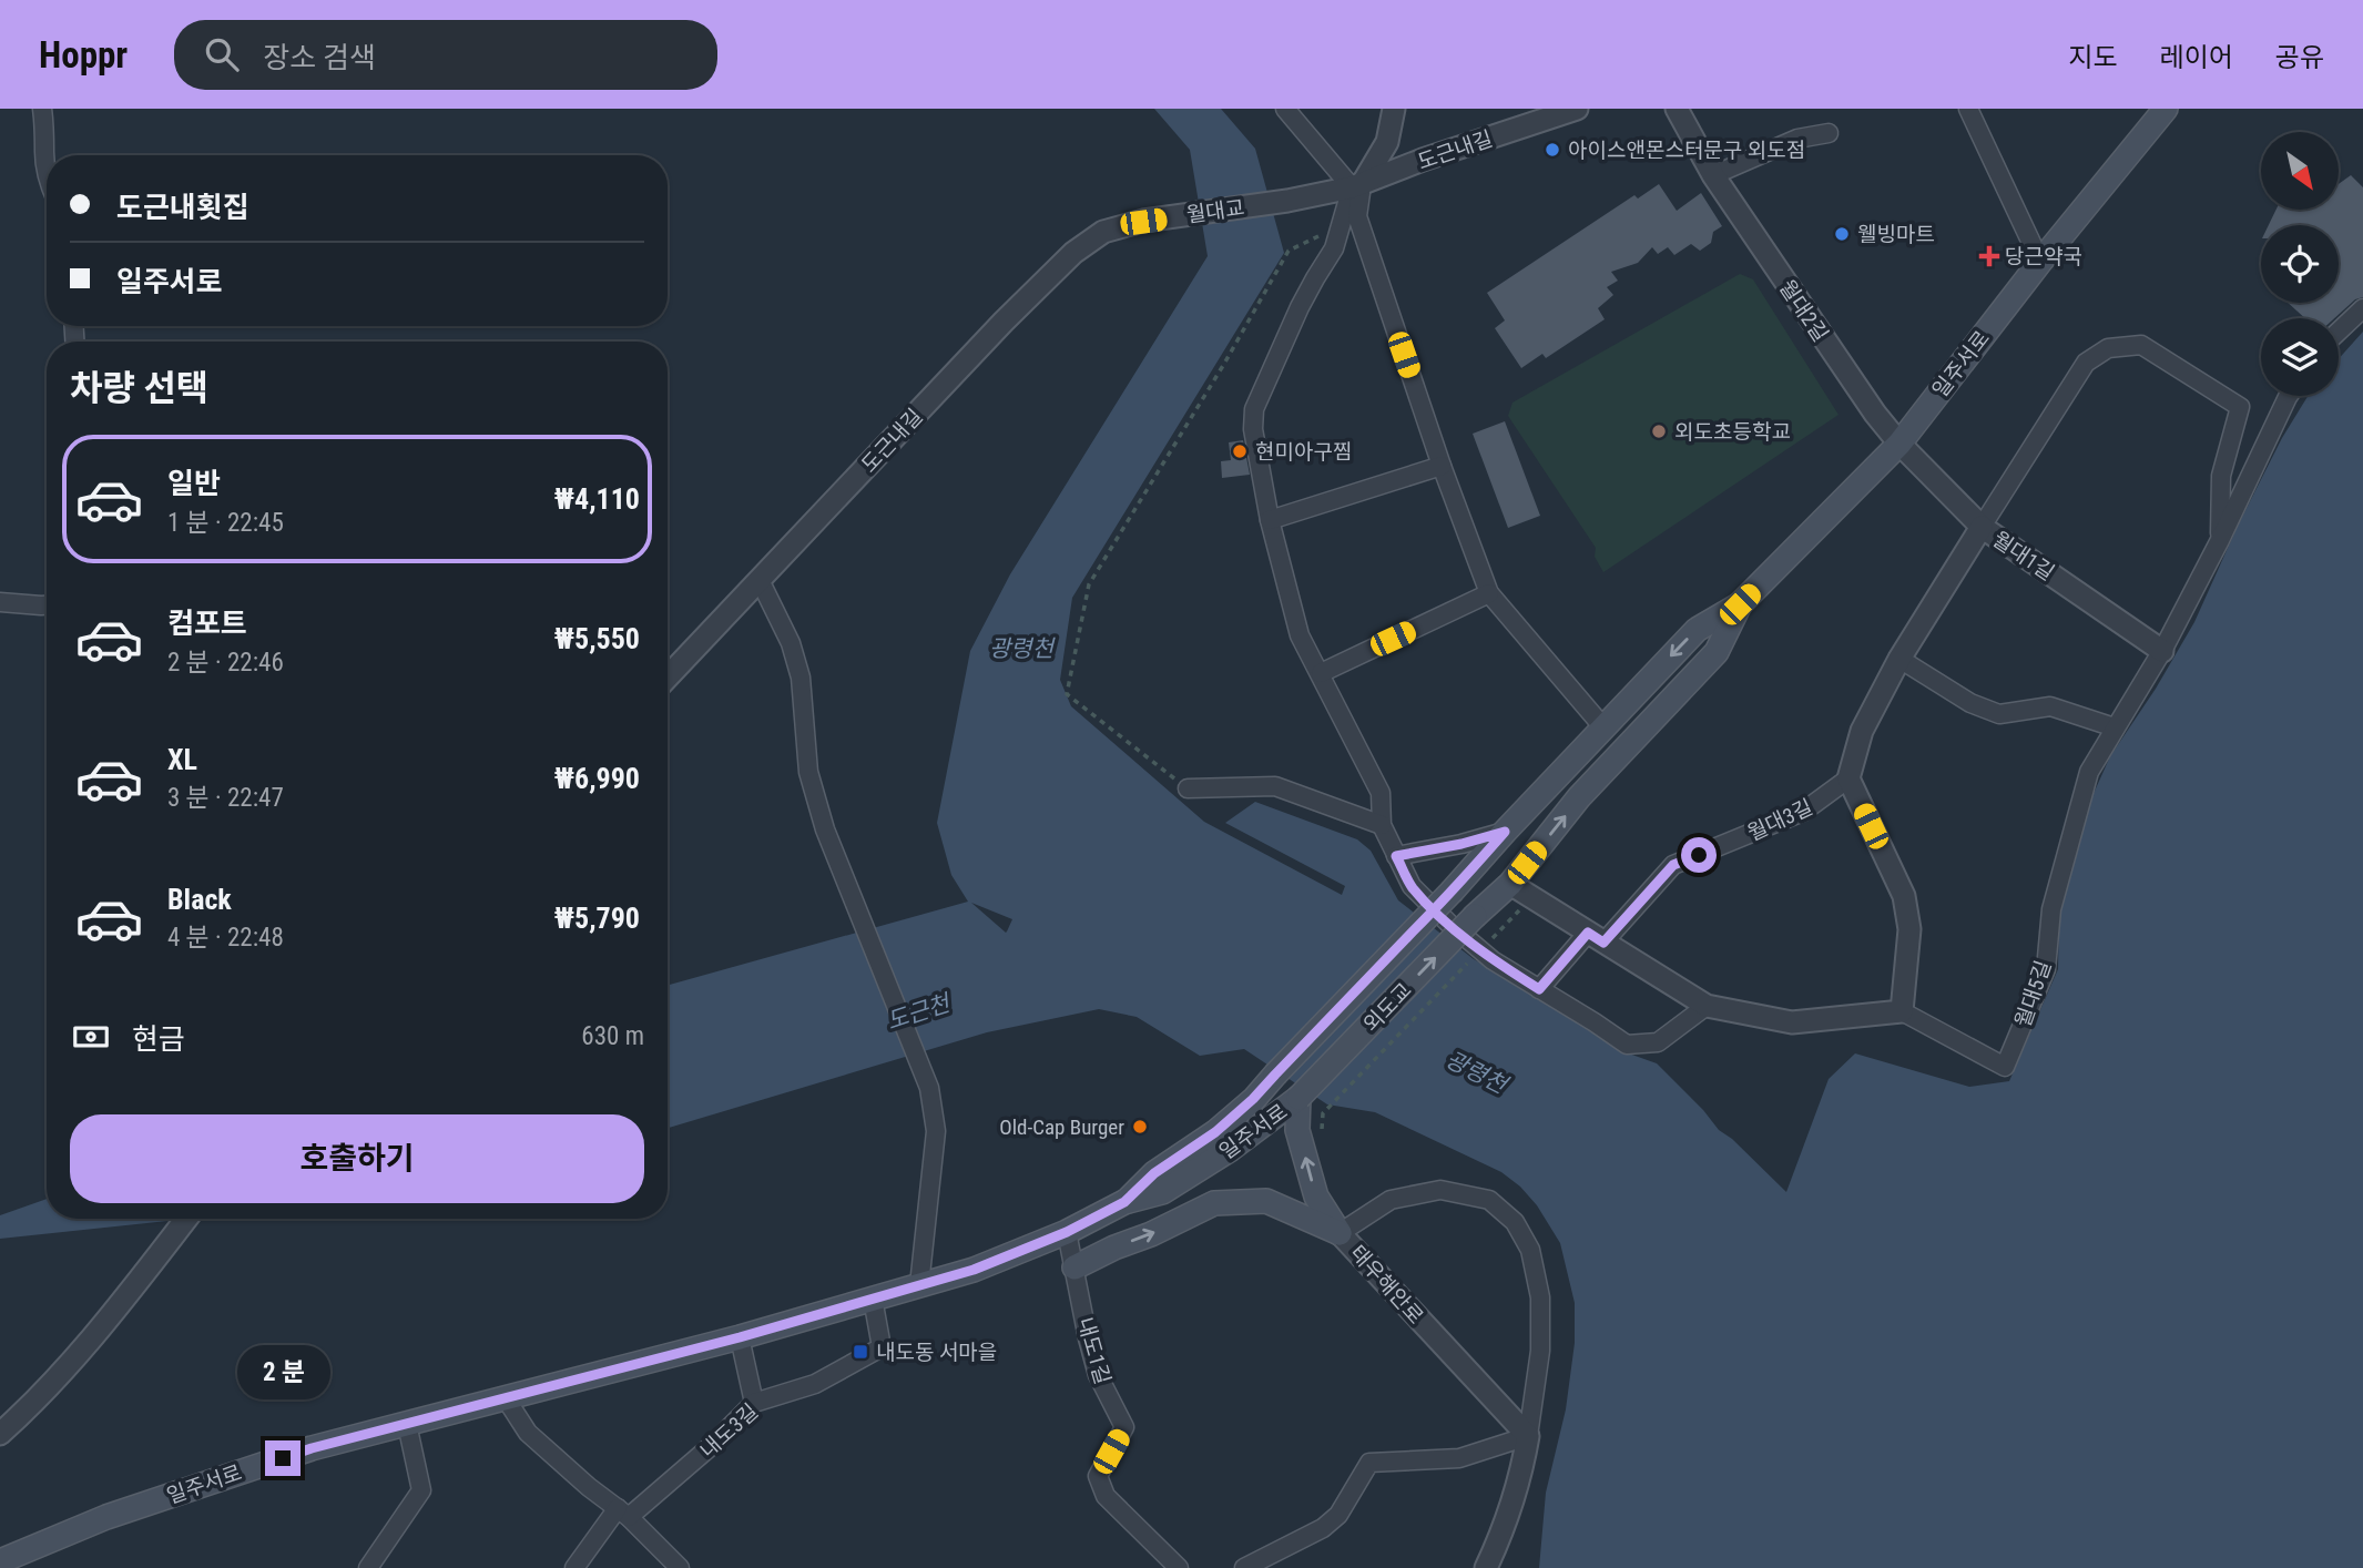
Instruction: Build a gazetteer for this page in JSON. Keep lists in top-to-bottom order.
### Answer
{
  "streets": {
    "main road": ["일주서로", "외도교"],
    "street": [
      "도근내길",
      "월대교",
      "월대2길",
      "월대1길",
      "월대3길",
      "월대5길",
      "태우해안로",
      "내도1길",
      "내도3길"
    ]
  },
  "crossings": [
    ["도근내길", "월대교"],
    ["월대2길", "일주서로"],
    ["월대2길", "월대1길"],
    ["일주서로", "월대1길"],
    ["일주서로", "외도교"],
    ["일주서로", "내도1길"],
    ["일주서로", "내도3길"],
    ["월대1길", "월대5길"]
  ],
  "water": ["광령천", "도근천"],
  "places": {
    "other": [
      "아이스앤몬스터문구 외도점",
      "웰빙마트",
      "외도초등학교",
      "현미아구찜",
      "Old-Cap Burger"
    ],
    "health": ["당근약국"],
    "transit": ["내도동 서마을"]
  },
  "north": "bottom right",
  "page": {
    "header": "Hoppr",
    "search": "장소 검색",
    "nav": ["지도", "레이어", "공유"],
    "banner": ["도근내횟집", "일주서로"],
    "heading": "차량 선택",
    "list": [
      {
        "name": "일반",
        "note": "1 분 · 22:45",
        "value": "₩4,110"
      },
      {
        "name": "컴포트",
        "note": "2 분 · 22:46",
        "value": "₩5,550"
      },
      {
        "name": "XL",
        "note": "3 분 · 22:47",
        "value": "₩6,990"
      },
      {
        "name": "Black",
        "note": "4 분 · 22:48",
        "value": "₩5,790"
      }
    ],
    "pay": ["현금", "630 m"],
    "buttons": "호출하기",
    "bubble": "2 분"
  }
}
